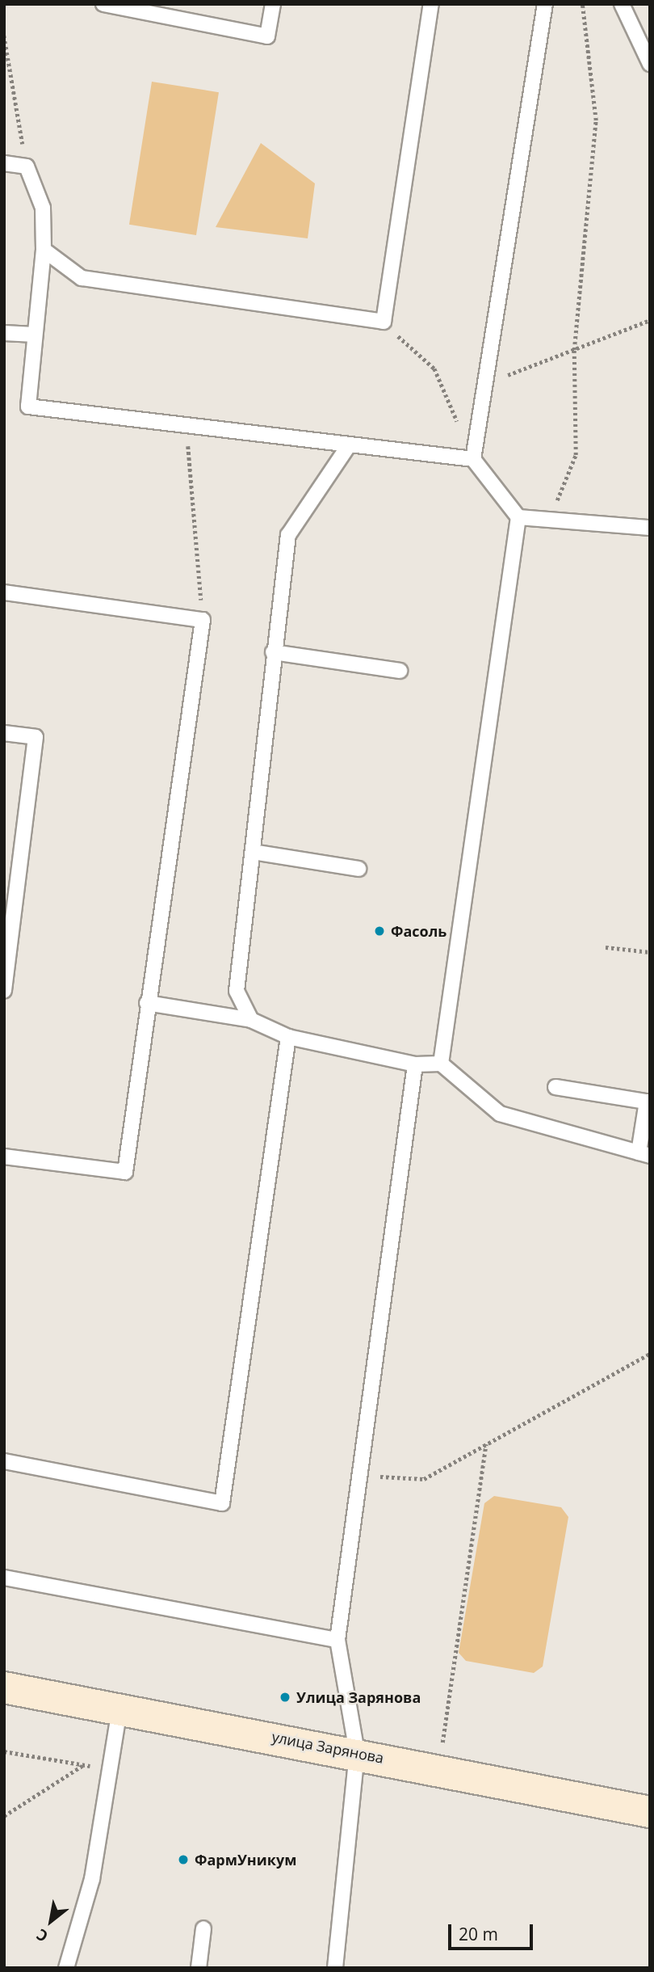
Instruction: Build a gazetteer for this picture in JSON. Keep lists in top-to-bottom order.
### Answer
{
  "streets": {
    "street": ["улица Зарянова"]
  },
  "places": ["Фасоль", "Улица Зарянова", "ФармУникум"],
  "scale_bar": "20 m",
  "north": "bottom left"
}
